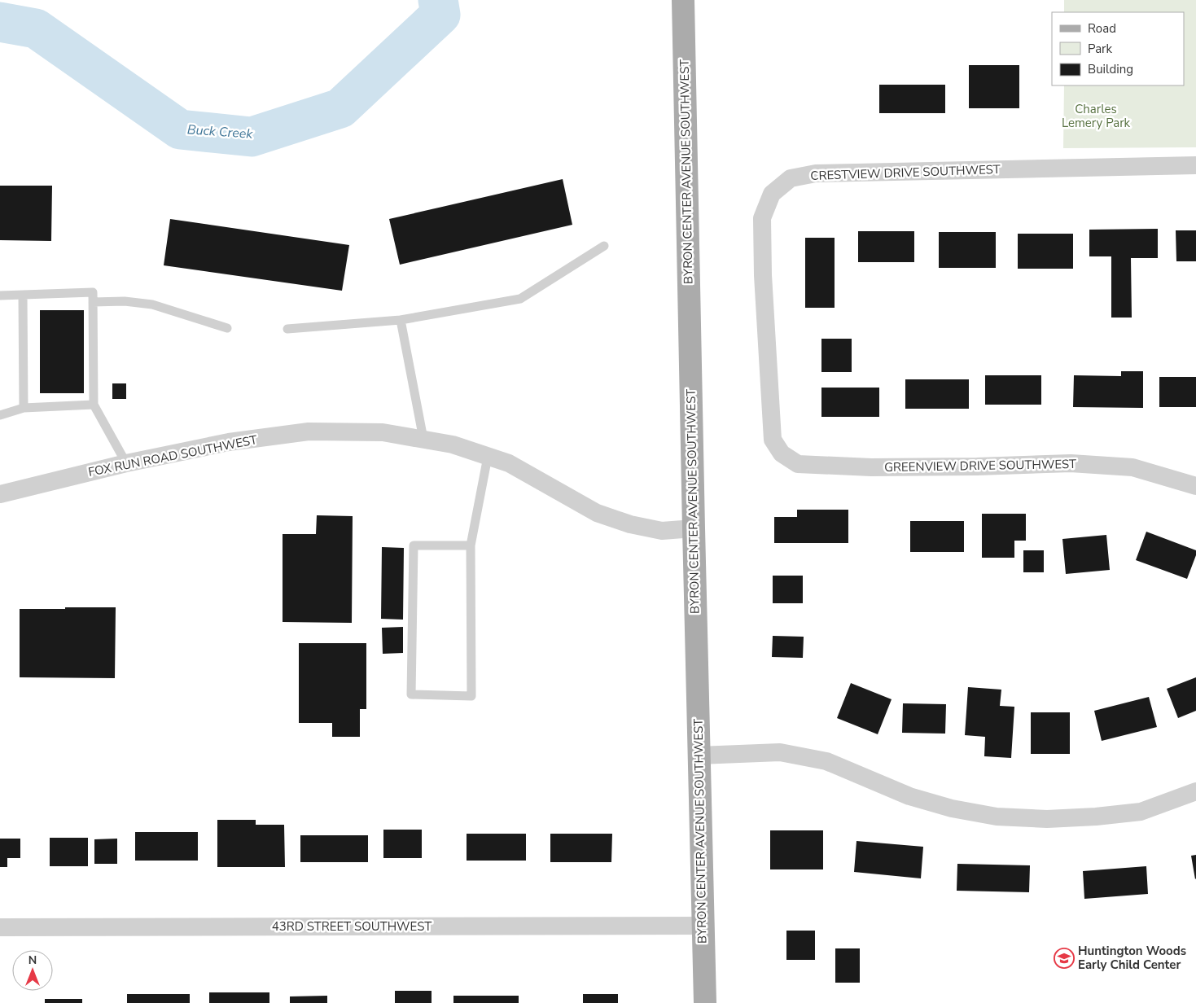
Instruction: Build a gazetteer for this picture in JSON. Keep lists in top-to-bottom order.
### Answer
{
  "streets": {
    "main road": ["BYRON CENTER AVENUE SOUTHWEST"],
    "street": [
      "CRESTVIEW DRIVE SOUTHWEST",
      "FOX RUN ROAD SOUTHWEST",
      "GREENVIEW DRIVE SOUTHWEST",
      "43RD STREET SOUTHWEST"
    ]
  },
  "crossings": [
    ["BYRON CENTER AVENUE SOUTHWEST", "FOX RUN ROAD SOUTHWEST"],
    ["BYRON CENTER AVENUE SOUTHWEST", "43RD STREET SOUTHWEST"],
    ["CRESTVIEW DRIVE SOUTHWEST", "GREENVIEW DRIVE SOUTHWEST"]
  ],
  "water": ["Buck Creek"],
  "parks": ["Charles Lemery Park"],
  "places": {
    "school or university": ["Huntington Woods Early Child Center"]
  },
  "legend": ["Road", "Park", "Building"],
  "north": "top"
}
